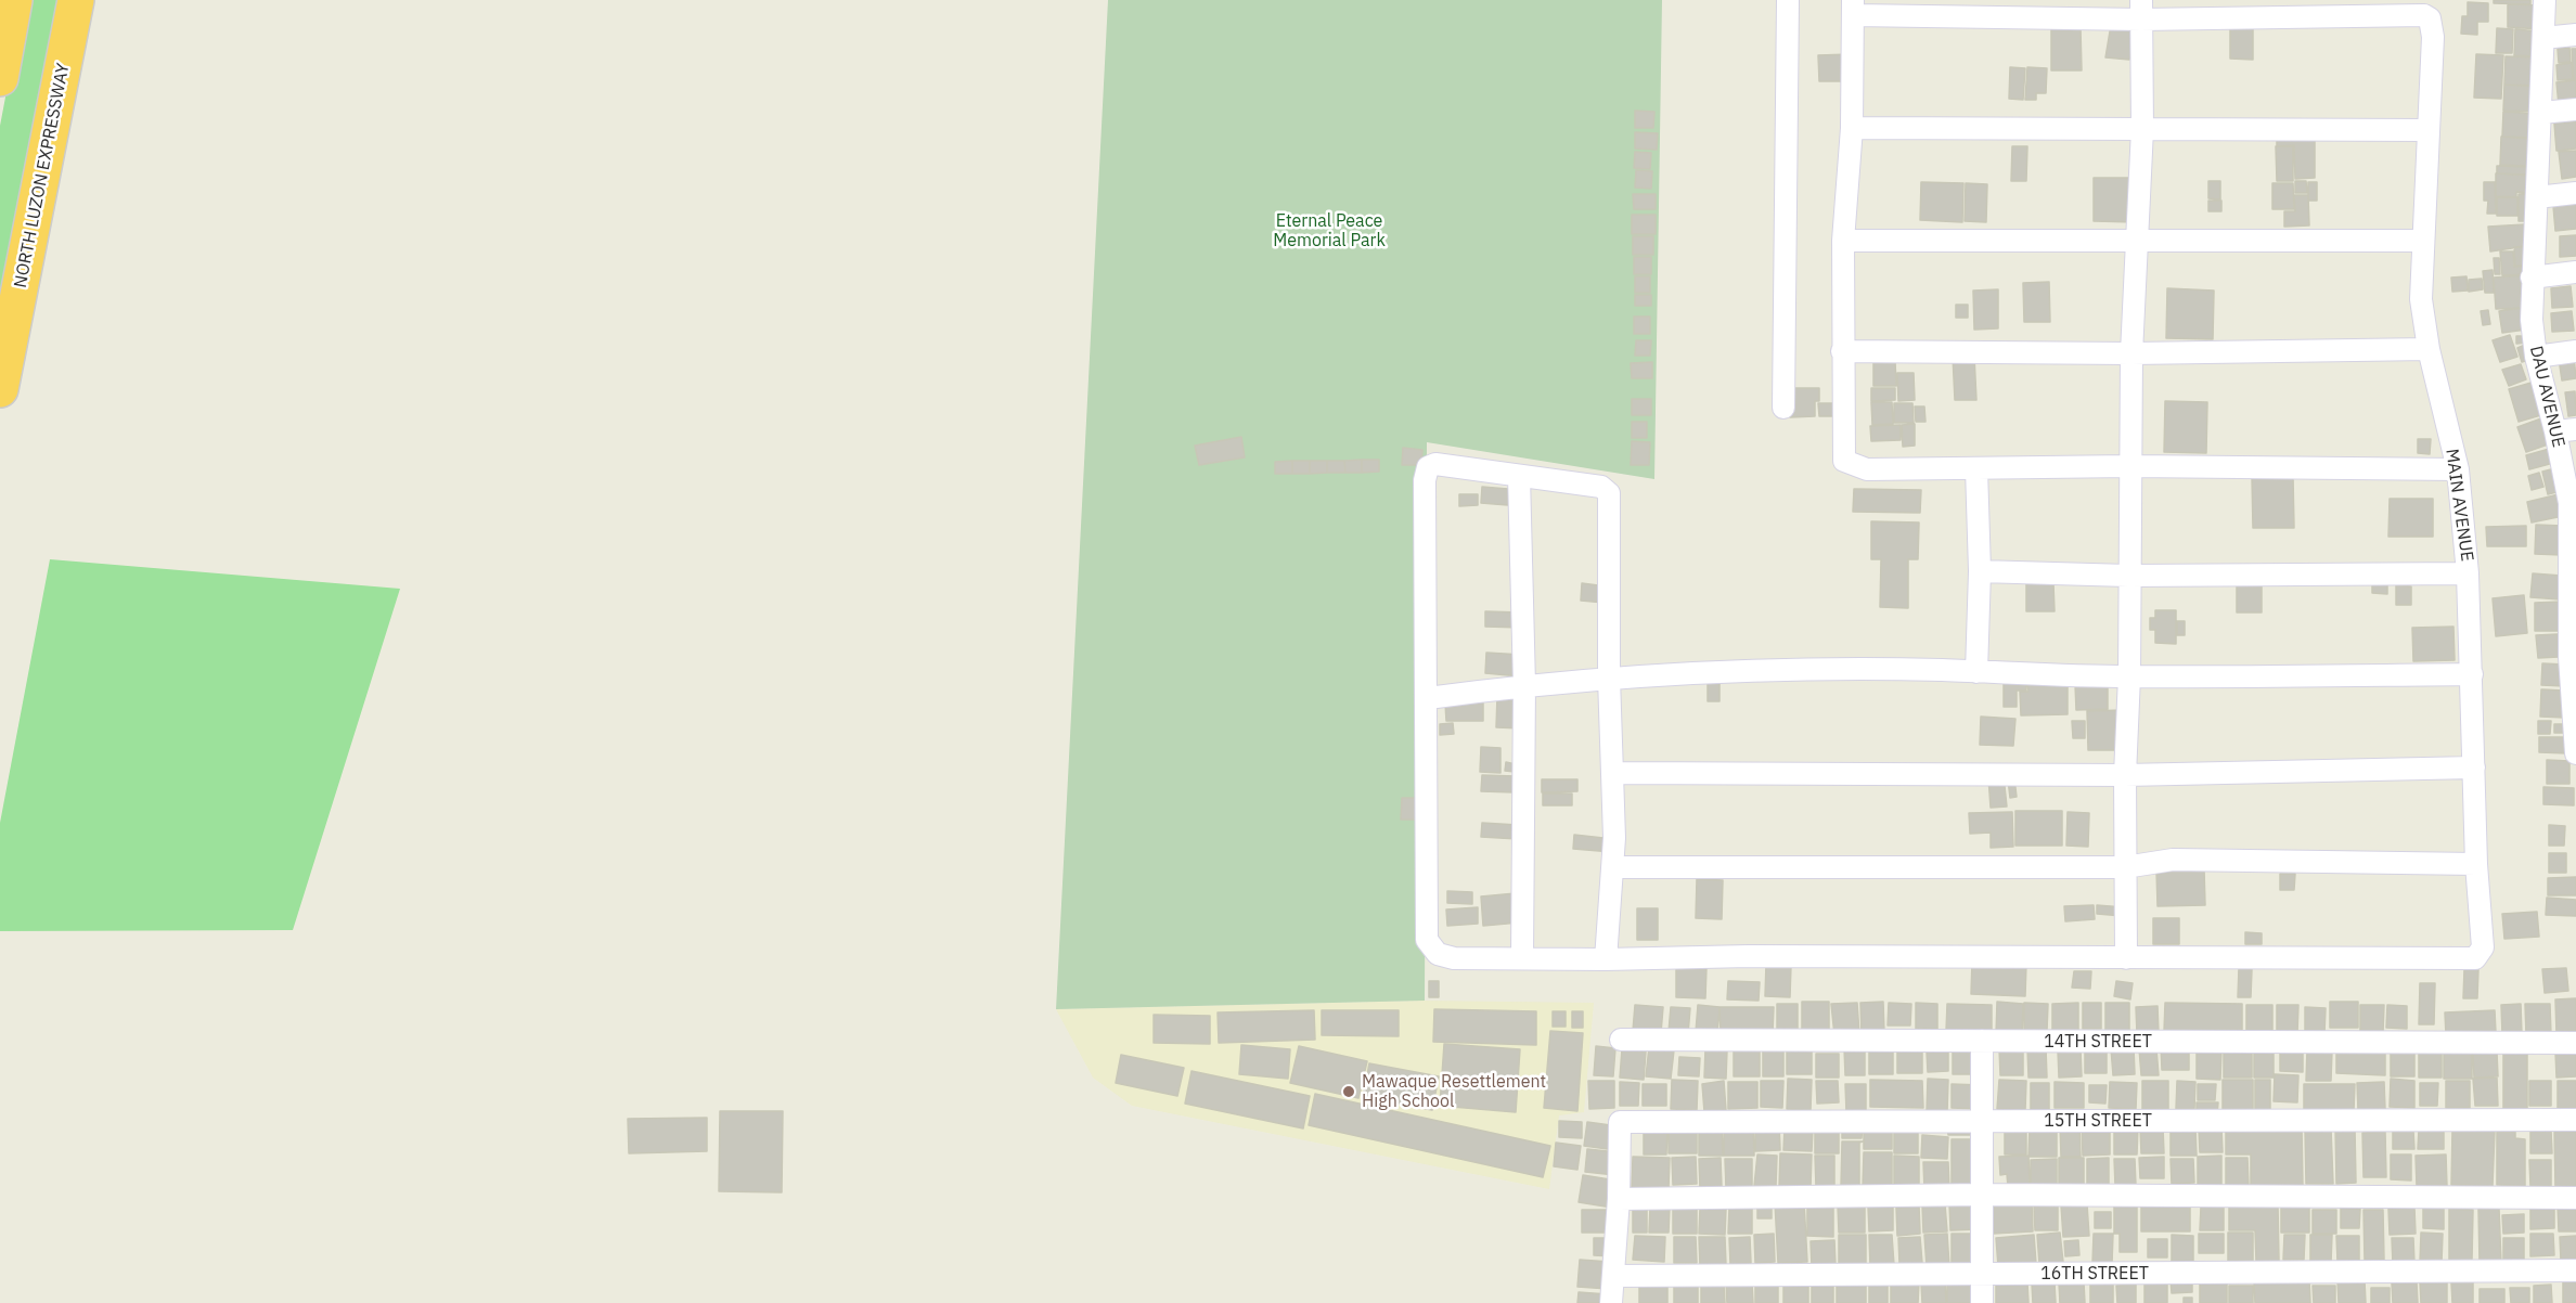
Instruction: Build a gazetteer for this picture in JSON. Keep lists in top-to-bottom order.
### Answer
{
  "streets": {
    "highway": ["NORTH LUZON EXPRESSWAY"],
    "street": [
      "DAU AVENUE",
      "MAIN AVENUE",
      "14TH STREET",
      "15TH STREET",
      "16TH STREET"
    ]
  },
  "parks": ["Eternal Peace Memorial Park"],
  "places": ["Mawaque Resettlement High School"]
}
